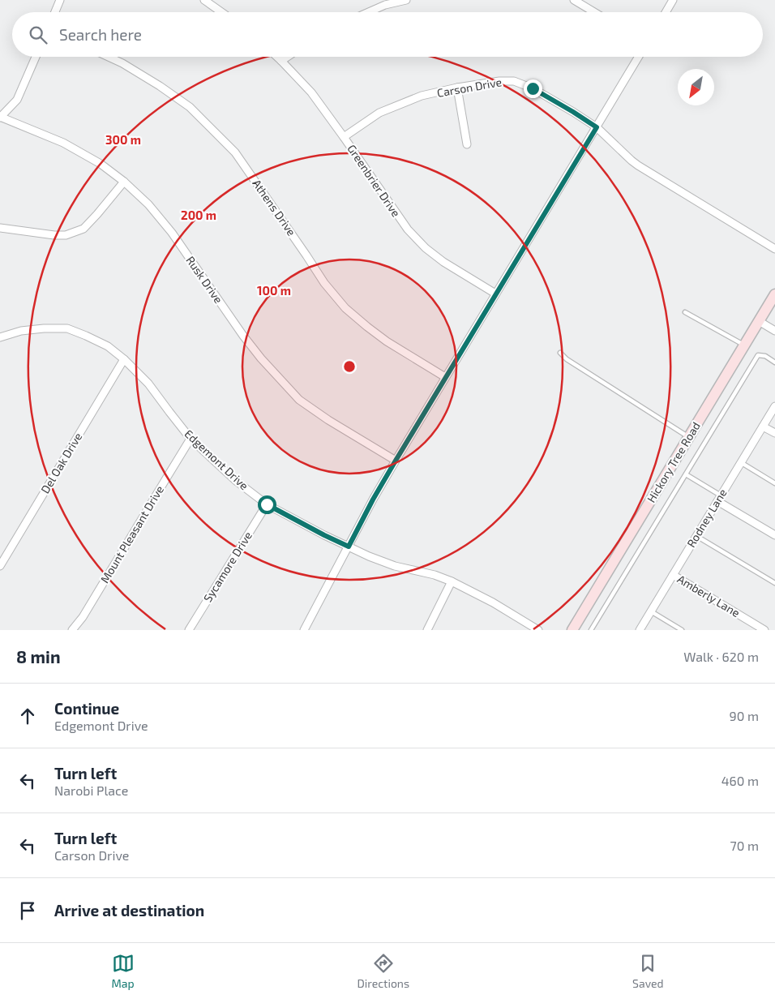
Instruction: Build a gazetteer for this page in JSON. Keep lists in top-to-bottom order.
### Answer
{
  "streets": {
    "street": [
      "Carson Drive",
      "Greenbrier Drive",
      "Athens Drive",
      "Rusk Drive",
      "Edgemont Drive",
      "Hickory Tree Road",
      "Del Oak Drive",
      "Rodney Lane",
      "Mount Pleasant Drive",
      "Sycamore Drive",
      "Amberly Lane"
    ]
  },
  "crossings": [
    ["Carson Drive", "Greenbrier Drive"],
    ["Edgemont Drive", "Del Oak Drive"],
    ["Edgemont Drive", "Mount Pleasant Drive"],
    ["Edgemont Drive", "Sycamore Drive"],
    ["Rodney Lane", "Amberly Lane"]
  ],
  "north": "bottom left",
  "page": {
    "search": "Search here",
    "heading": ["8 min", "Walk · 620 m"],
    "list": [
      ["Continue", "Edgemont Drive", "90 m"],
      ["Turn left", "Narobi Place", "460 m"],
      ["Turn left", "Carson Drive", "70 m"],
      "Arrive at destination"
    ],
    "nav": ["Map", "Directions", "Saved"]
  },
  "rings": ["300 m", "200 m", "100 m"]
}
